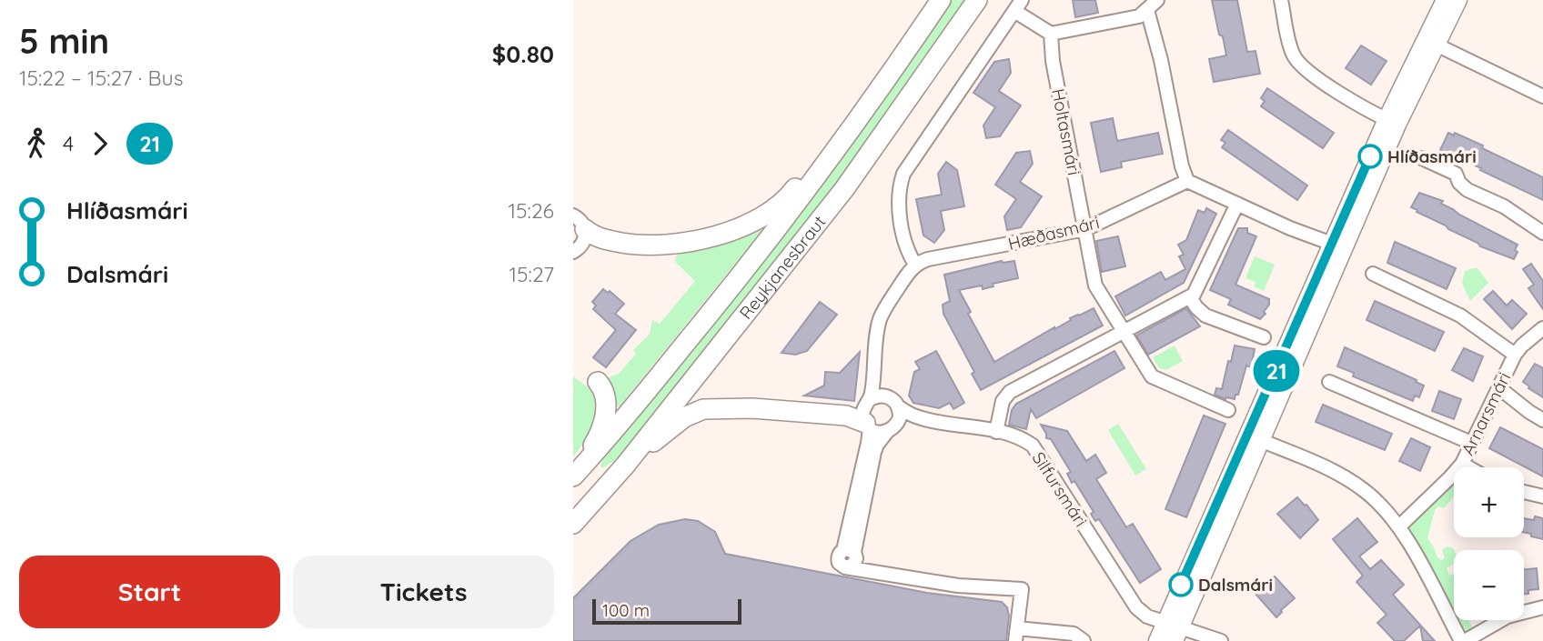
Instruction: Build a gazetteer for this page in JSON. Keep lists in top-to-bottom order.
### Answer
{
  "streets": {
    "highway": ["Reykjanesbraut"],
    "street": [
      "Holtasmári",
      "Hæðasmári",
      "Arnarsmári",
      "Silfursmári"
    ]
  },
  "crossings": [
    ["Holtasmári", "Hæðasmári"]
  ],
  "places": ["Hlíðasmári", "Dalsmári"],
  "lines": ["bus line 21"],
  "scale_bar": "100 m",
  "page": {
    "heading": ["5 min", "15:22 – 15:27 · Bus", "$0.80"],
    "on_map": "21",
    "legs": ["4", "21"],
    "list": [
      {
        "name": "Hlíðasmári",
        "value": "15:26"
      },
      {
        "name": "Dalsmári",
        "value": "15:27"
      }
    ],
    "map_buttons": ["+", "−"],
    "buttons": ["Start", "Tickets"],
    "scale": "100 m"
  }
}
